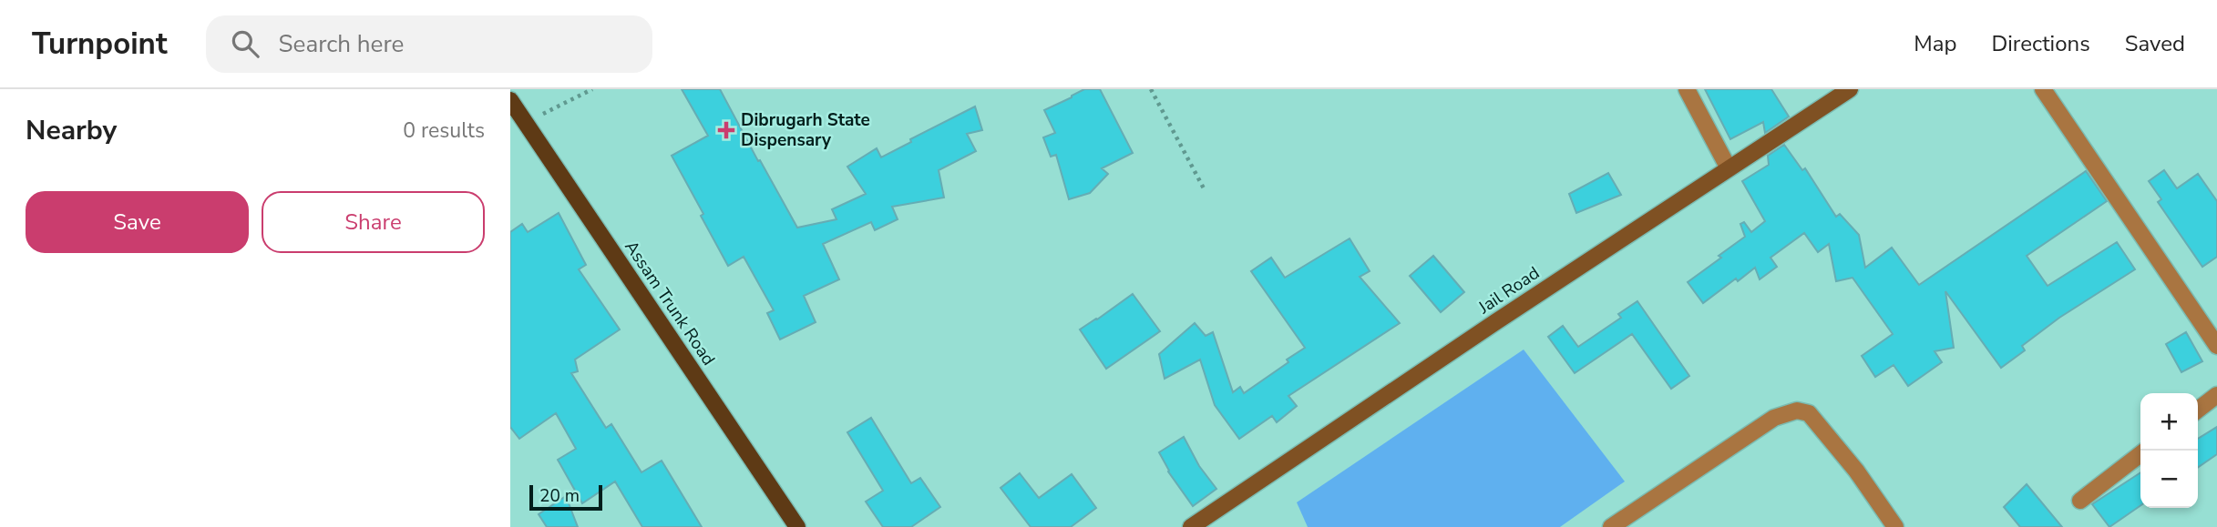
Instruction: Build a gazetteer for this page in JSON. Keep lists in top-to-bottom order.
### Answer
{
  "streets": {
    "main road": ["Assam Trunk Road"],
    "street": ["Jail Road"]
  },
  "places": {
    "health": ["Dibrugarh State Dispensary"]
  },
  "scale_bar": "20 m",
  "page": {
    "header": "Turnpoint",
    "search": "Search here",
    "nav": ["Map", "Directions", "Saved"],
    "heading": ["Nearby", "0 results"],
    "buttons": ["Save", "Share"],
    "map_buttons": ["+", "−"],
    "scale": "20 m"
  }
}
